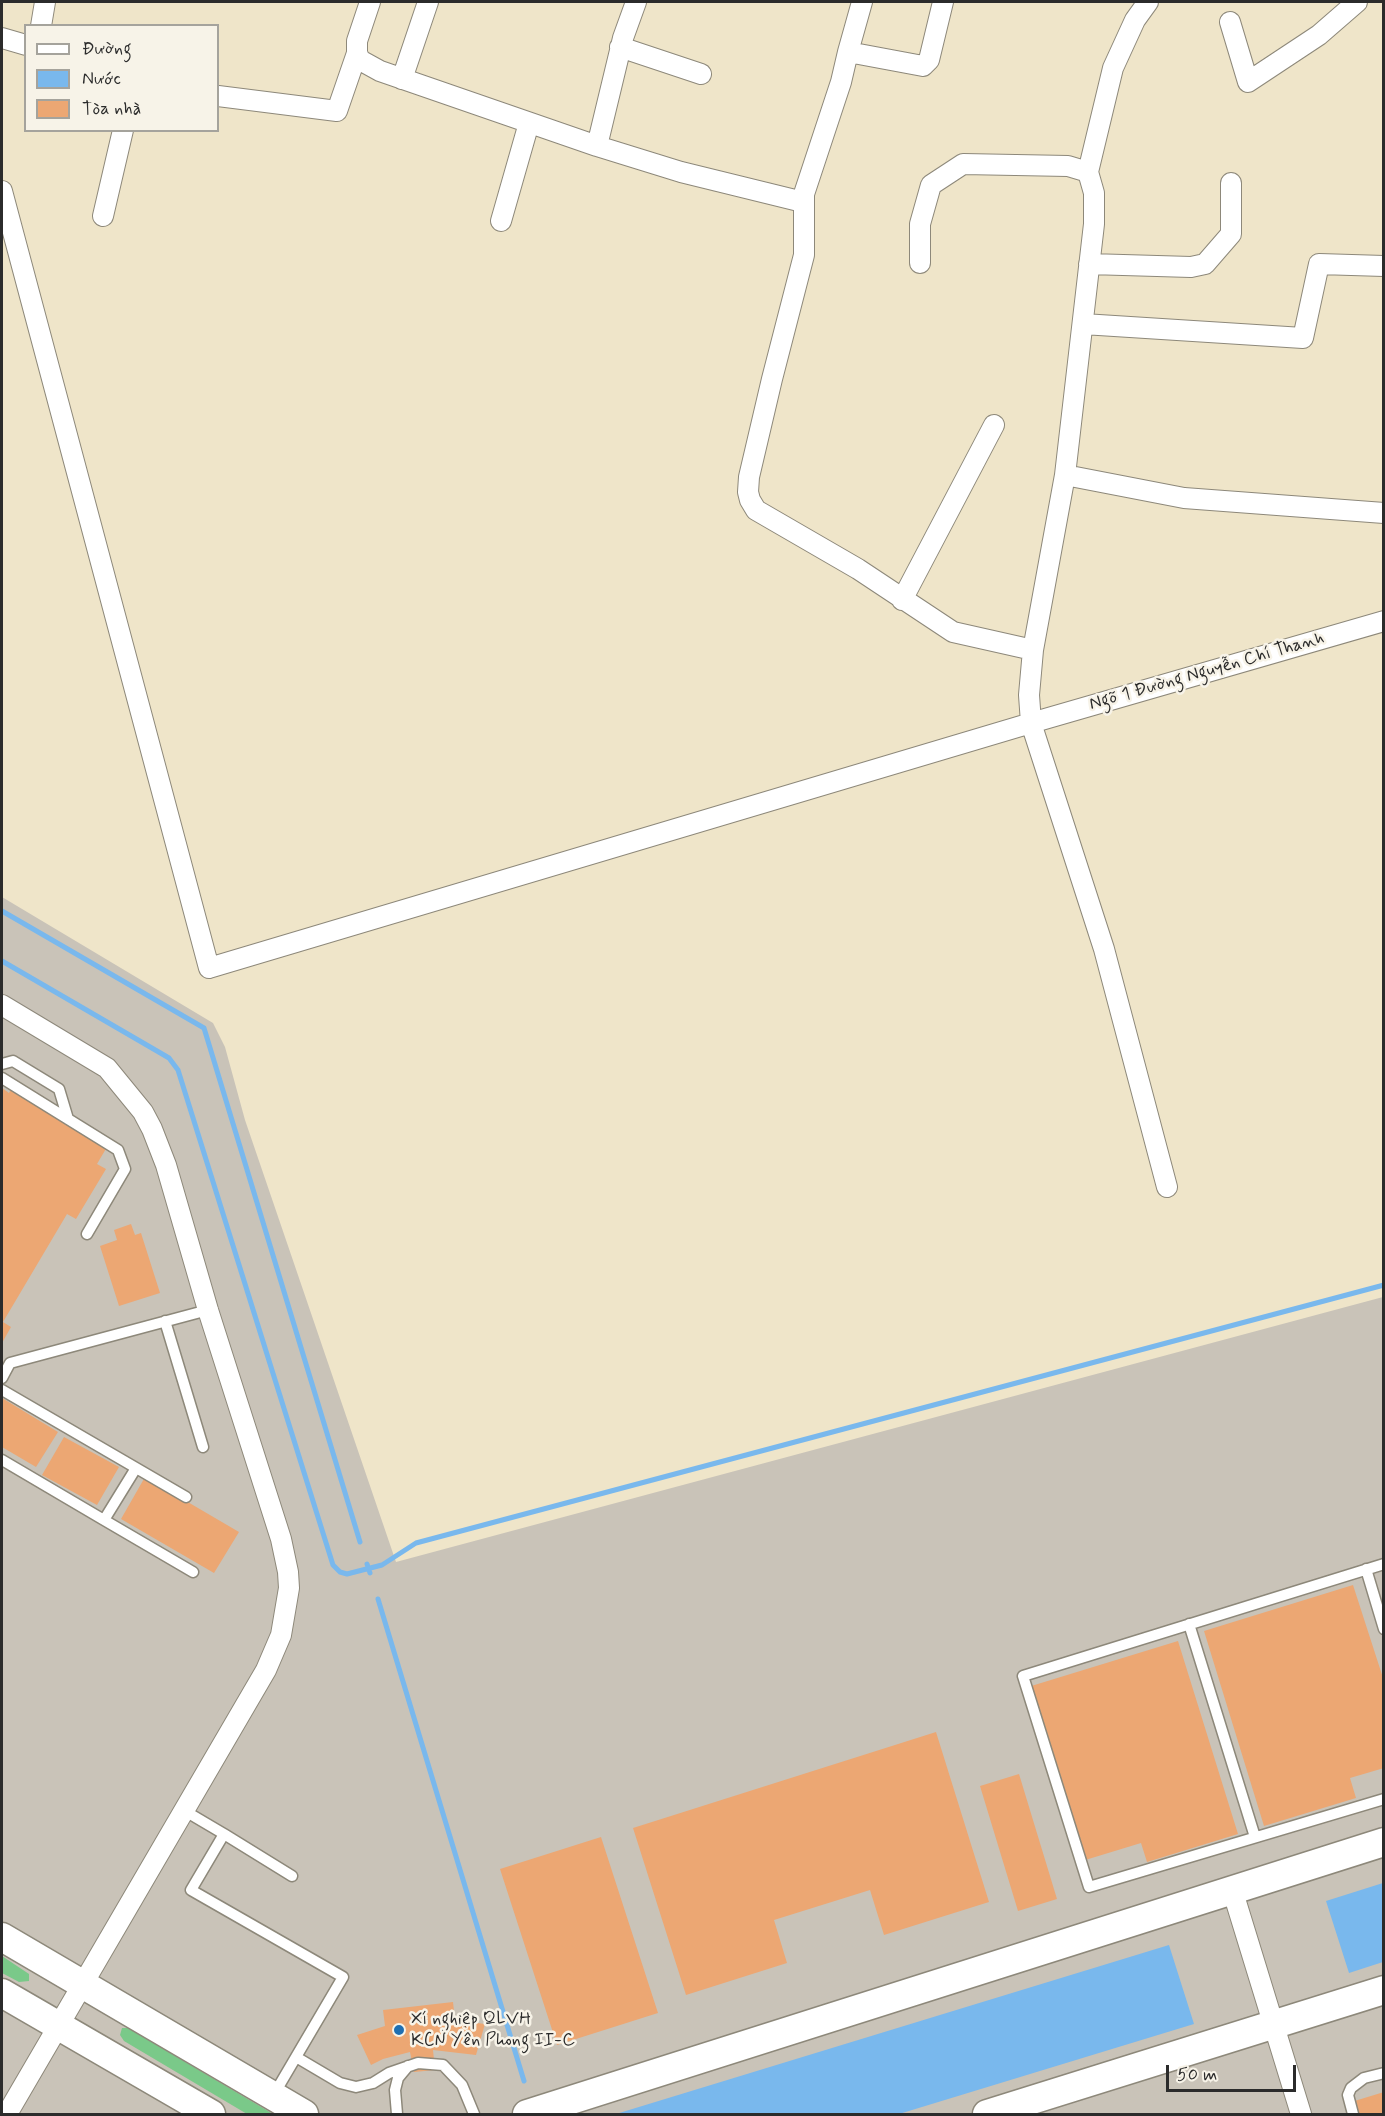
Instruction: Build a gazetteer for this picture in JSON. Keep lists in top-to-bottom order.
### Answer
{
  "streets": {
    "street": ["Ngõ 1 Đường Nguyễn Chí Thanh"]
  },
  "places": ["Xí nghiệp QLVH KCN Yên Phong II-C"],
  "legend": ["Đường", "Nước", "Tòa nhà"],
  "scale_bar": "50 m"
}
